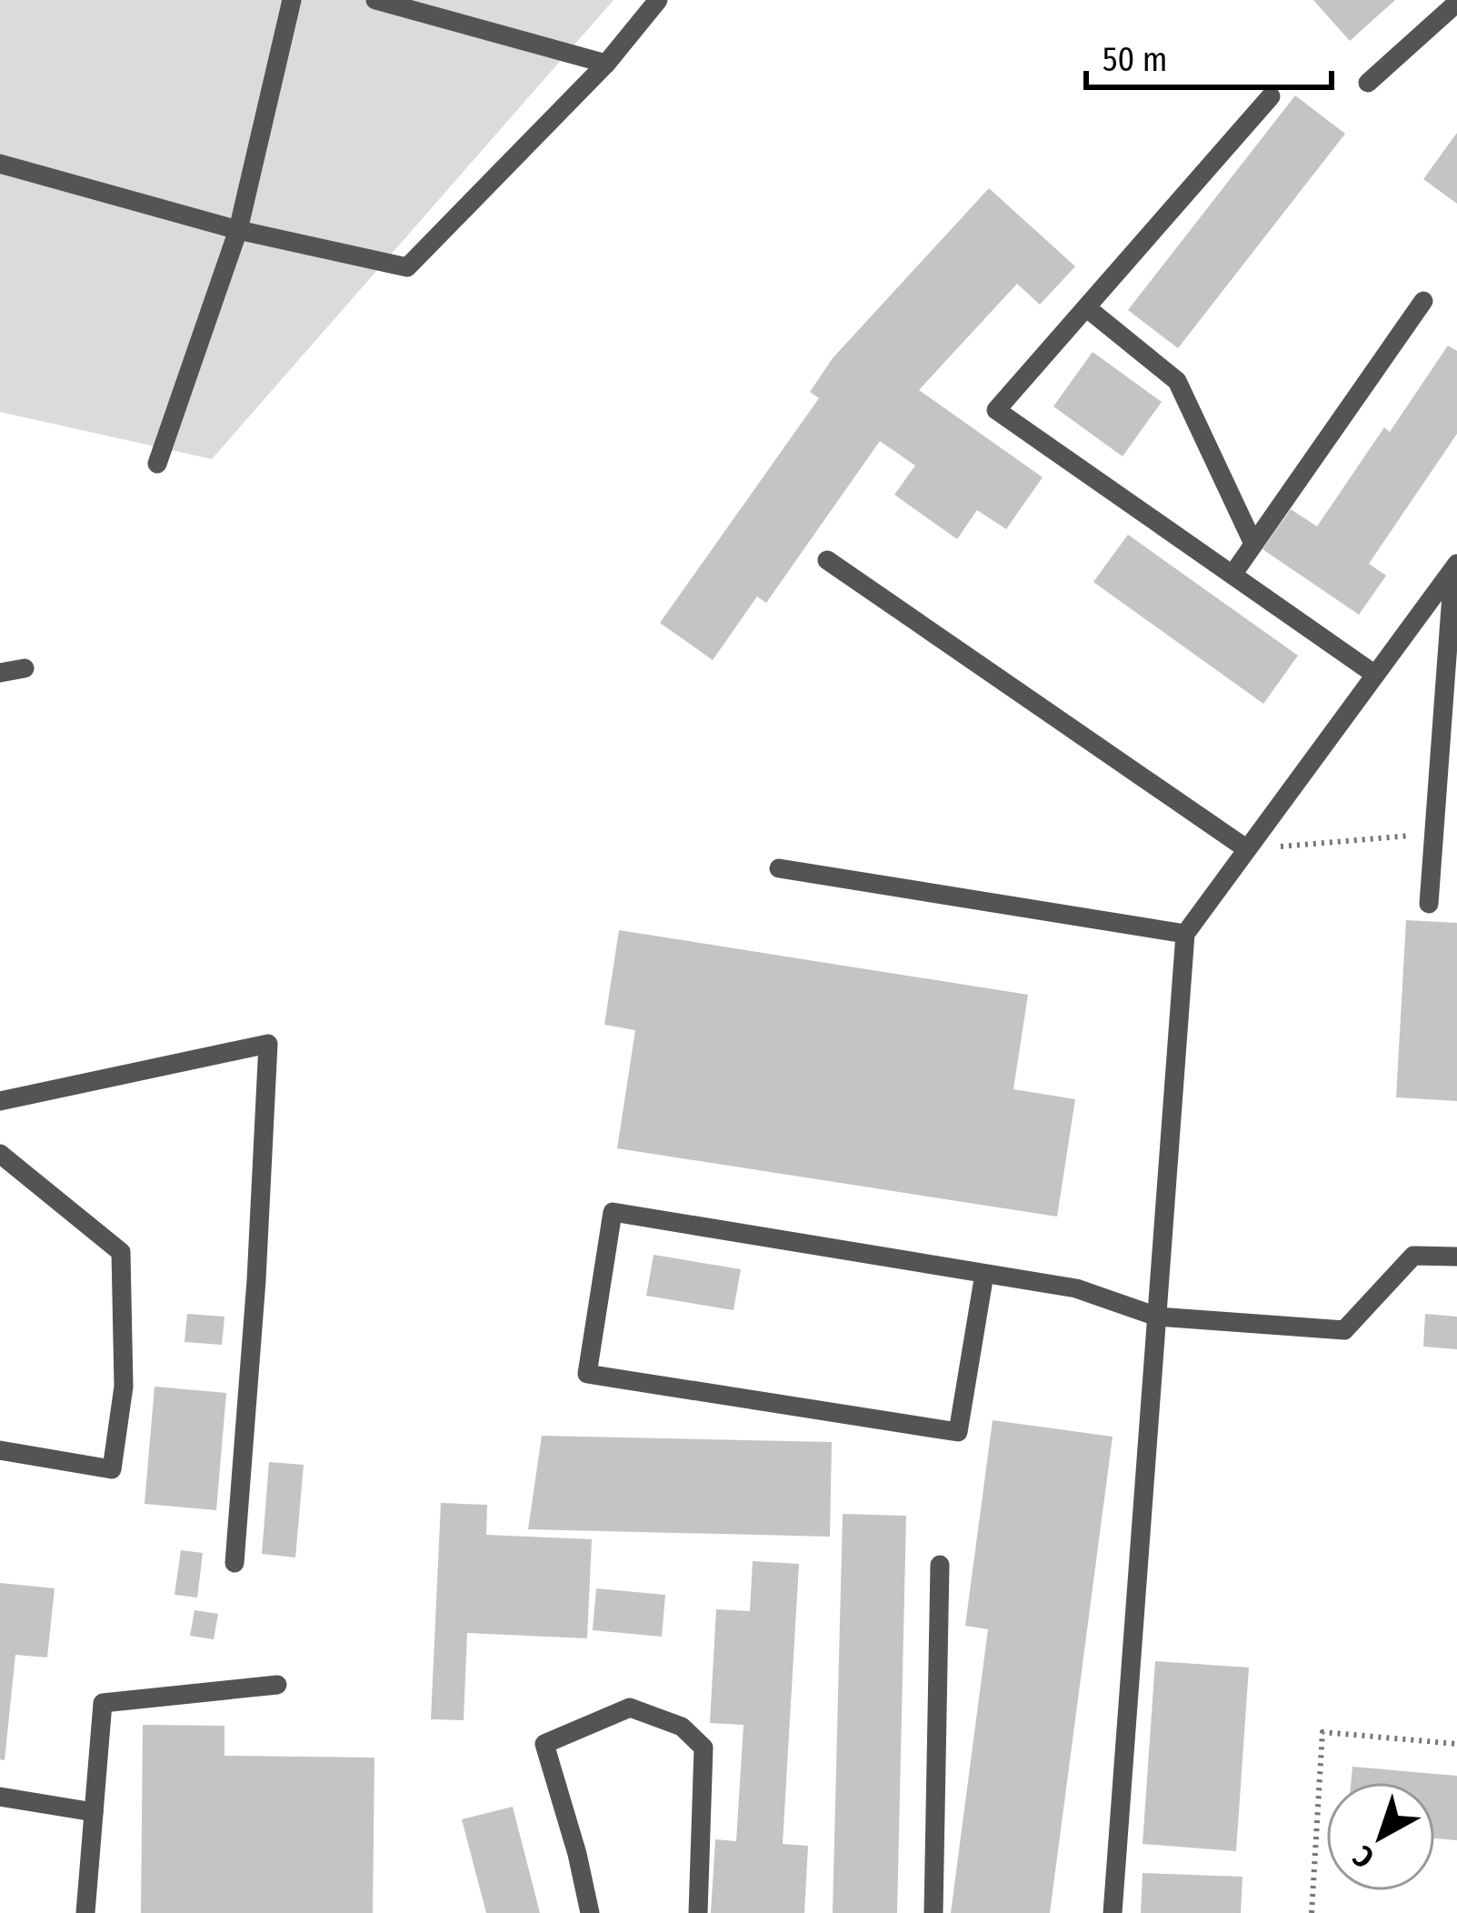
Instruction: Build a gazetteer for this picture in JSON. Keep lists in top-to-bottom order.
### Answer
{
  "scale_bar": "50 m",
  "north": "bottom left"
}
